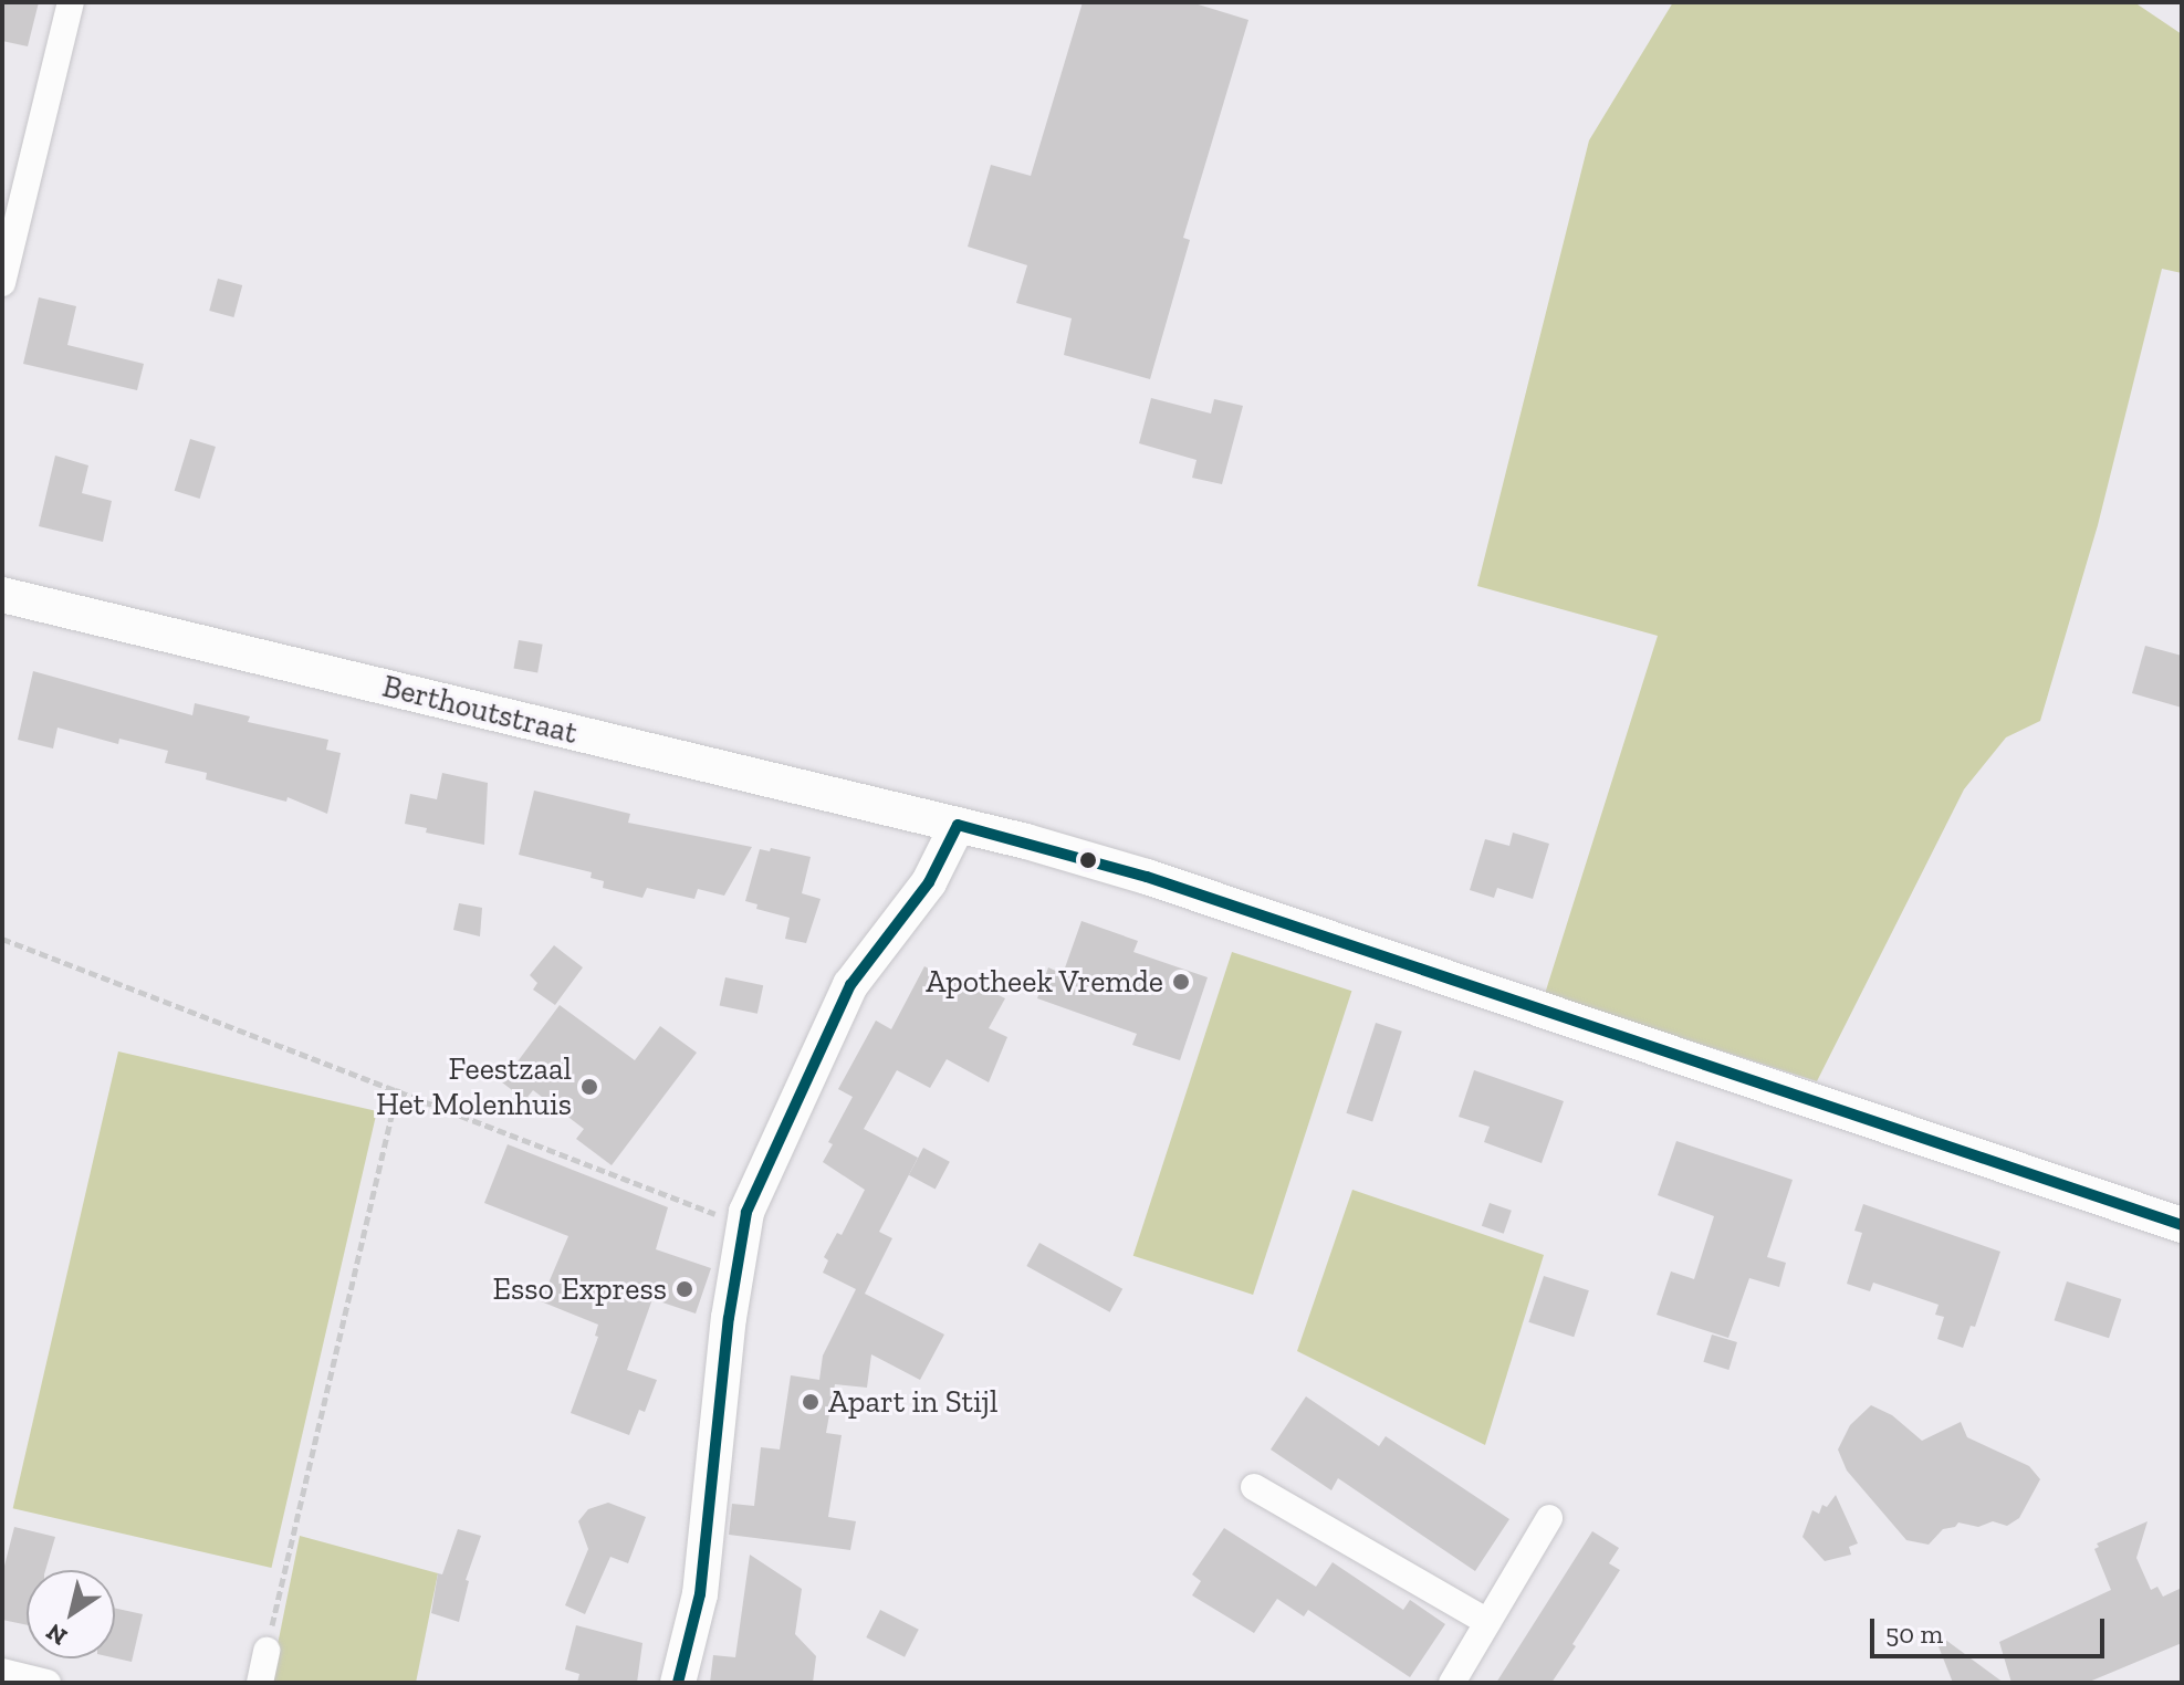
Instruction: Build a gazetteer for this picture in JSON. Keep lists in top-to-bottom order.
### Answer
{
  "streets": {
    "street": ["Berthoutstraat"]
  },
  "places": [
    "Apotheek Vremde",
    "Feestzaal Het Molenhuis",
    "Esso Express",
    "Apart in Stijl"
  ],
  "scale_bar": "50 m",
  "north": "bottom left"
}
